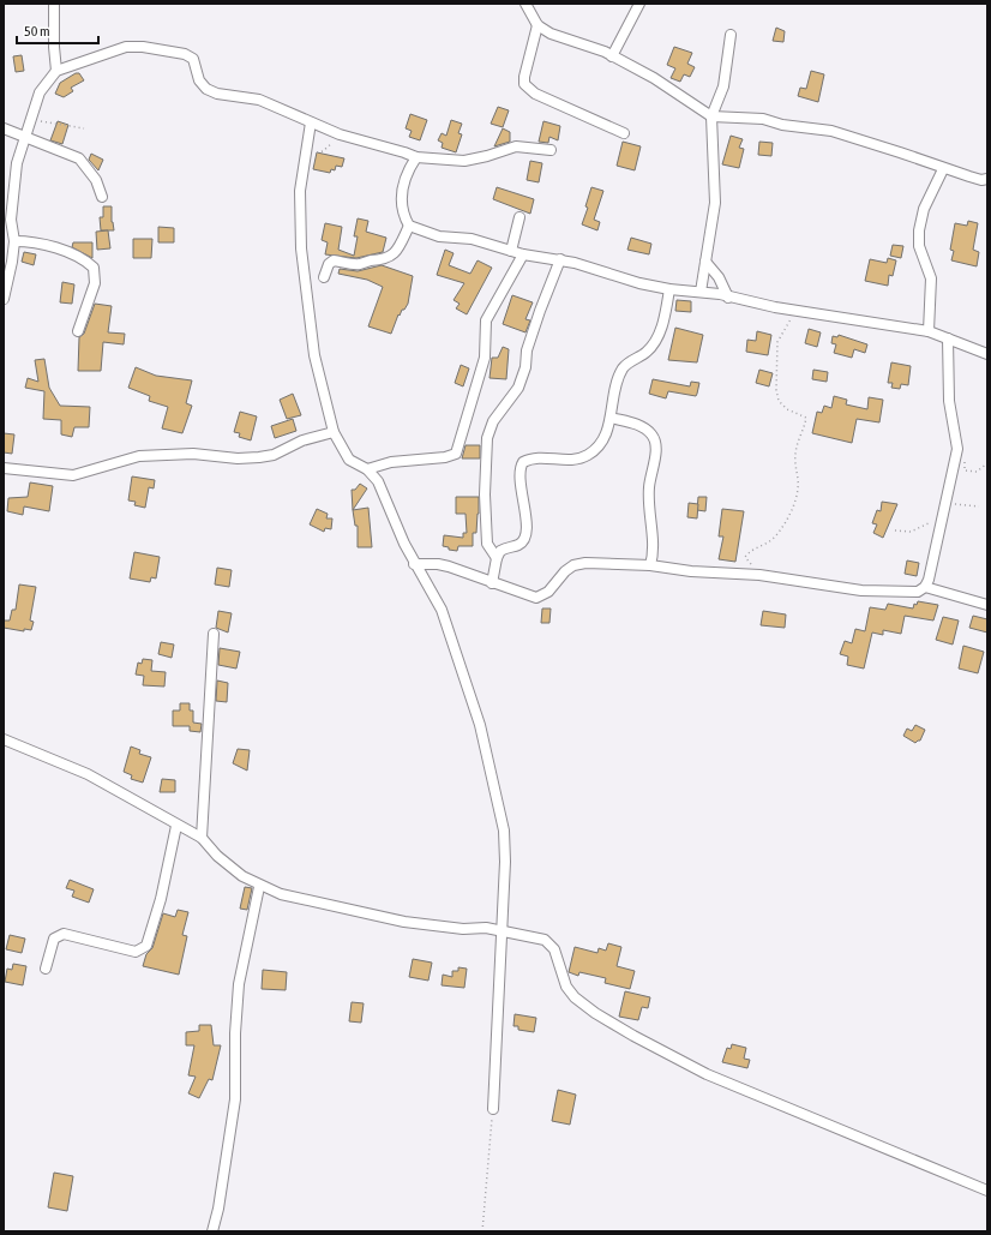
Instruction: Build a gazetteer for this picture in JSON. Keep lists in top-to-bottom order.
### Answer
{
  "scale_bar": "50 m"
}
